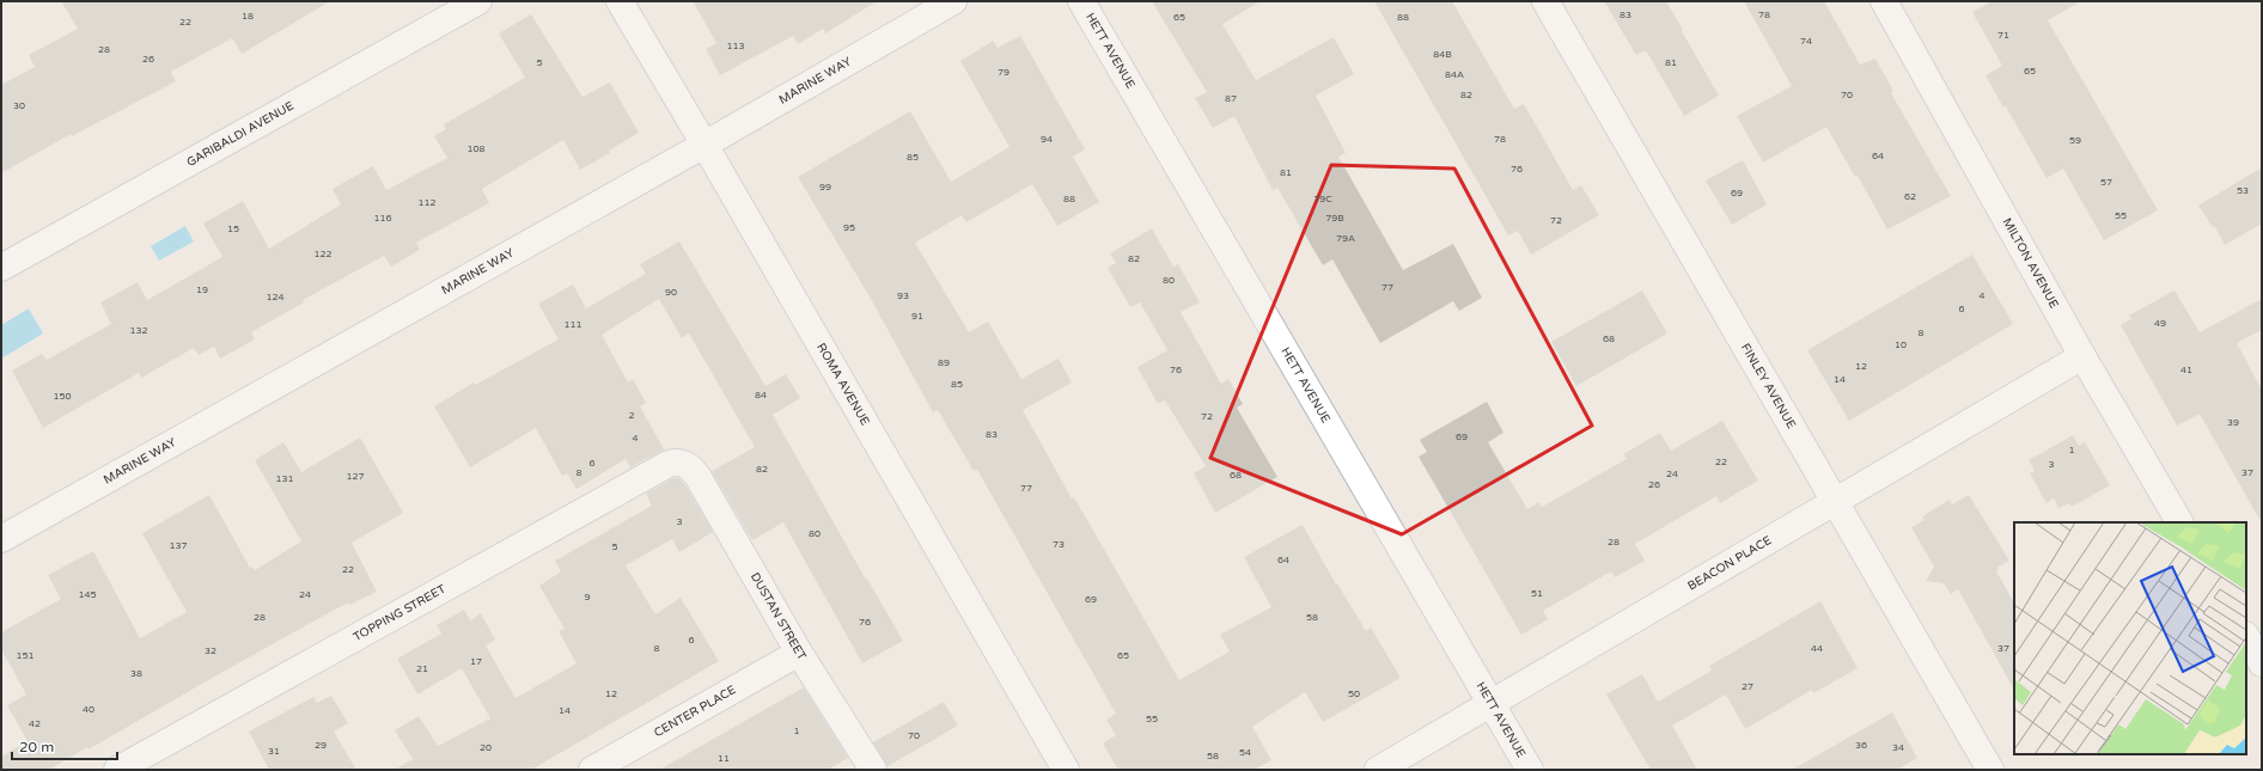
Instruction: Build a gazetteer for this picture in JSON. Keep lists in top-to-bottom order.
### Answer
{
  "streets": {
    "street": [
      "HETT AVENUE",
      "MARINE WAY",
      "GARIBALDI AVENUE",
      "MILTON AVENUE",
      "ROMA AVENUE",
      "FINLEY AVENUE",
      "BEACON PLACE",
      "TOPPING STREET",
      "DUSTAN STREET",
      "CENTER PLACE"
    ]
  },
  "crossings": [
    ["HETT AVENUE", "BEACON PLACE"],
    ["MARINE WAY", "ROMA AVENUE"],
    ["MILTON AVENUE", "BEACON PLACE"],
    ["FINLEY AVENUE", "BEACON PLACE"],
    ["TOPPING STREET", "DUSTAN STREET"],
    ["DUSTAN STREET", "CENTER PLACE"]
  ],
  "house_numbers": [
    "83",
    "78",
    "18",
    "65",
    "88",
    "22",
    "71",
    "74",
    "113",
    "28",
    "84B",
    "26",
    "5",
    "81",
    "65",
    "79",
    "84A",
    "82",
    "70",
    "87",
    "30",
    "94",
    "78",
    "59",
    "108",
    "64",
    "85",
    "76",
    "81",
    "57",
    "99",
    "53",
    "69",
    "62",
    "88",
    "79C",
    "112",
    "55",
    "116",
    "79B",
    "72",
    "95",
    "15",
    "79A",
    "122",
    "82",
    "80",
    "77",
    "19",
    "90",
    "93",
    "4",
    "124",
    "6",
    "91",
    "49",
    "111",
    "132",
    "8",
    "68",
    "10",
    "89",
    "12",
    "76",
    "41",
    "14",
    "85",
    "84",
    "150",
    "2",
    "72",
    "39",
    "83",
    "69",
    "4",
    "1",
    "22",
    "6",
    "3",
    "82",
    "8",
    "37",
    "24",
    "68",
    "127",
    "131",
    "26",
    "77",
    "3",
    "80",
    "28",
    "73",
    "137",
    "5",
    "64",
    "22",
    "51",
    "145",
    "24",
    "9",
    "69",
    "28",
    "58",
    "76",
    "6",
    "8",
    "44",
    "37",
    "32",
    "151",
    "65",
    "17",
    "21",
    "38",
    "27",
    "12",
    "50",
    "40",
    "14",
    "55",
    "42",
    "1",
    "70",
    "29",
    "36",
    "20",
    "34",
    "31",
    "54",
    "58",
    "11"
  ],
  "scale_bar": "20 m"
}
